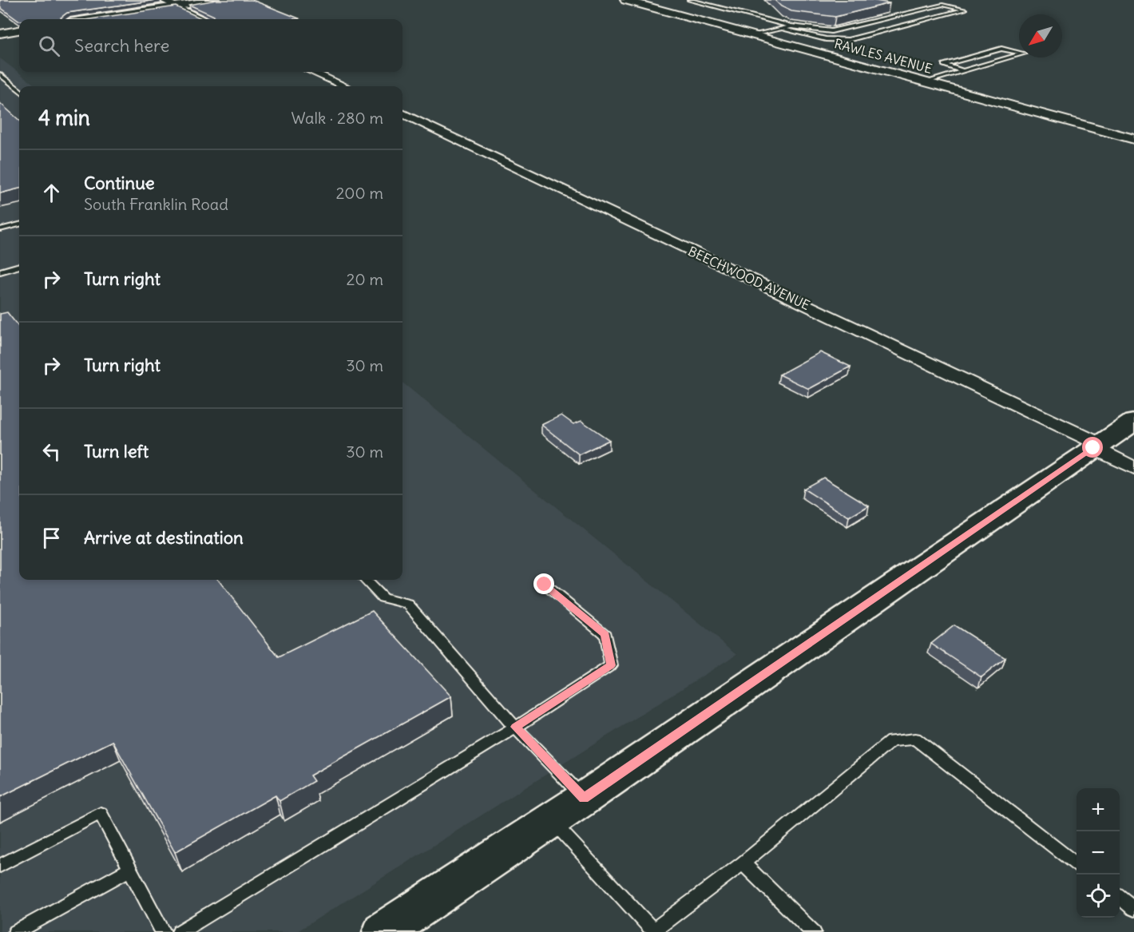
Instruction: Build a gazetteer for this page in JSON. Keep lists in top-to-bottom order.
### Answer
{
  "streets": {
    "street": ["RAWLES AVENUE", "BEECHWOOD AVENUE"]
  },
  "north": "bottom left",
  "page": {
    "search": "Search here",
    "heading": ["4 min", "Walk · 280 m"],
    "list": [
      ["Continue", "South Franklin Road", "200 m"],
      ["Turn right", "20 m"],
      ["Turn right", "30 m"],
      ["Turn left", "30 m"],
      "Arrive at destination"
    ],
    "map_buttons": ["+", "−"]
  }
}
